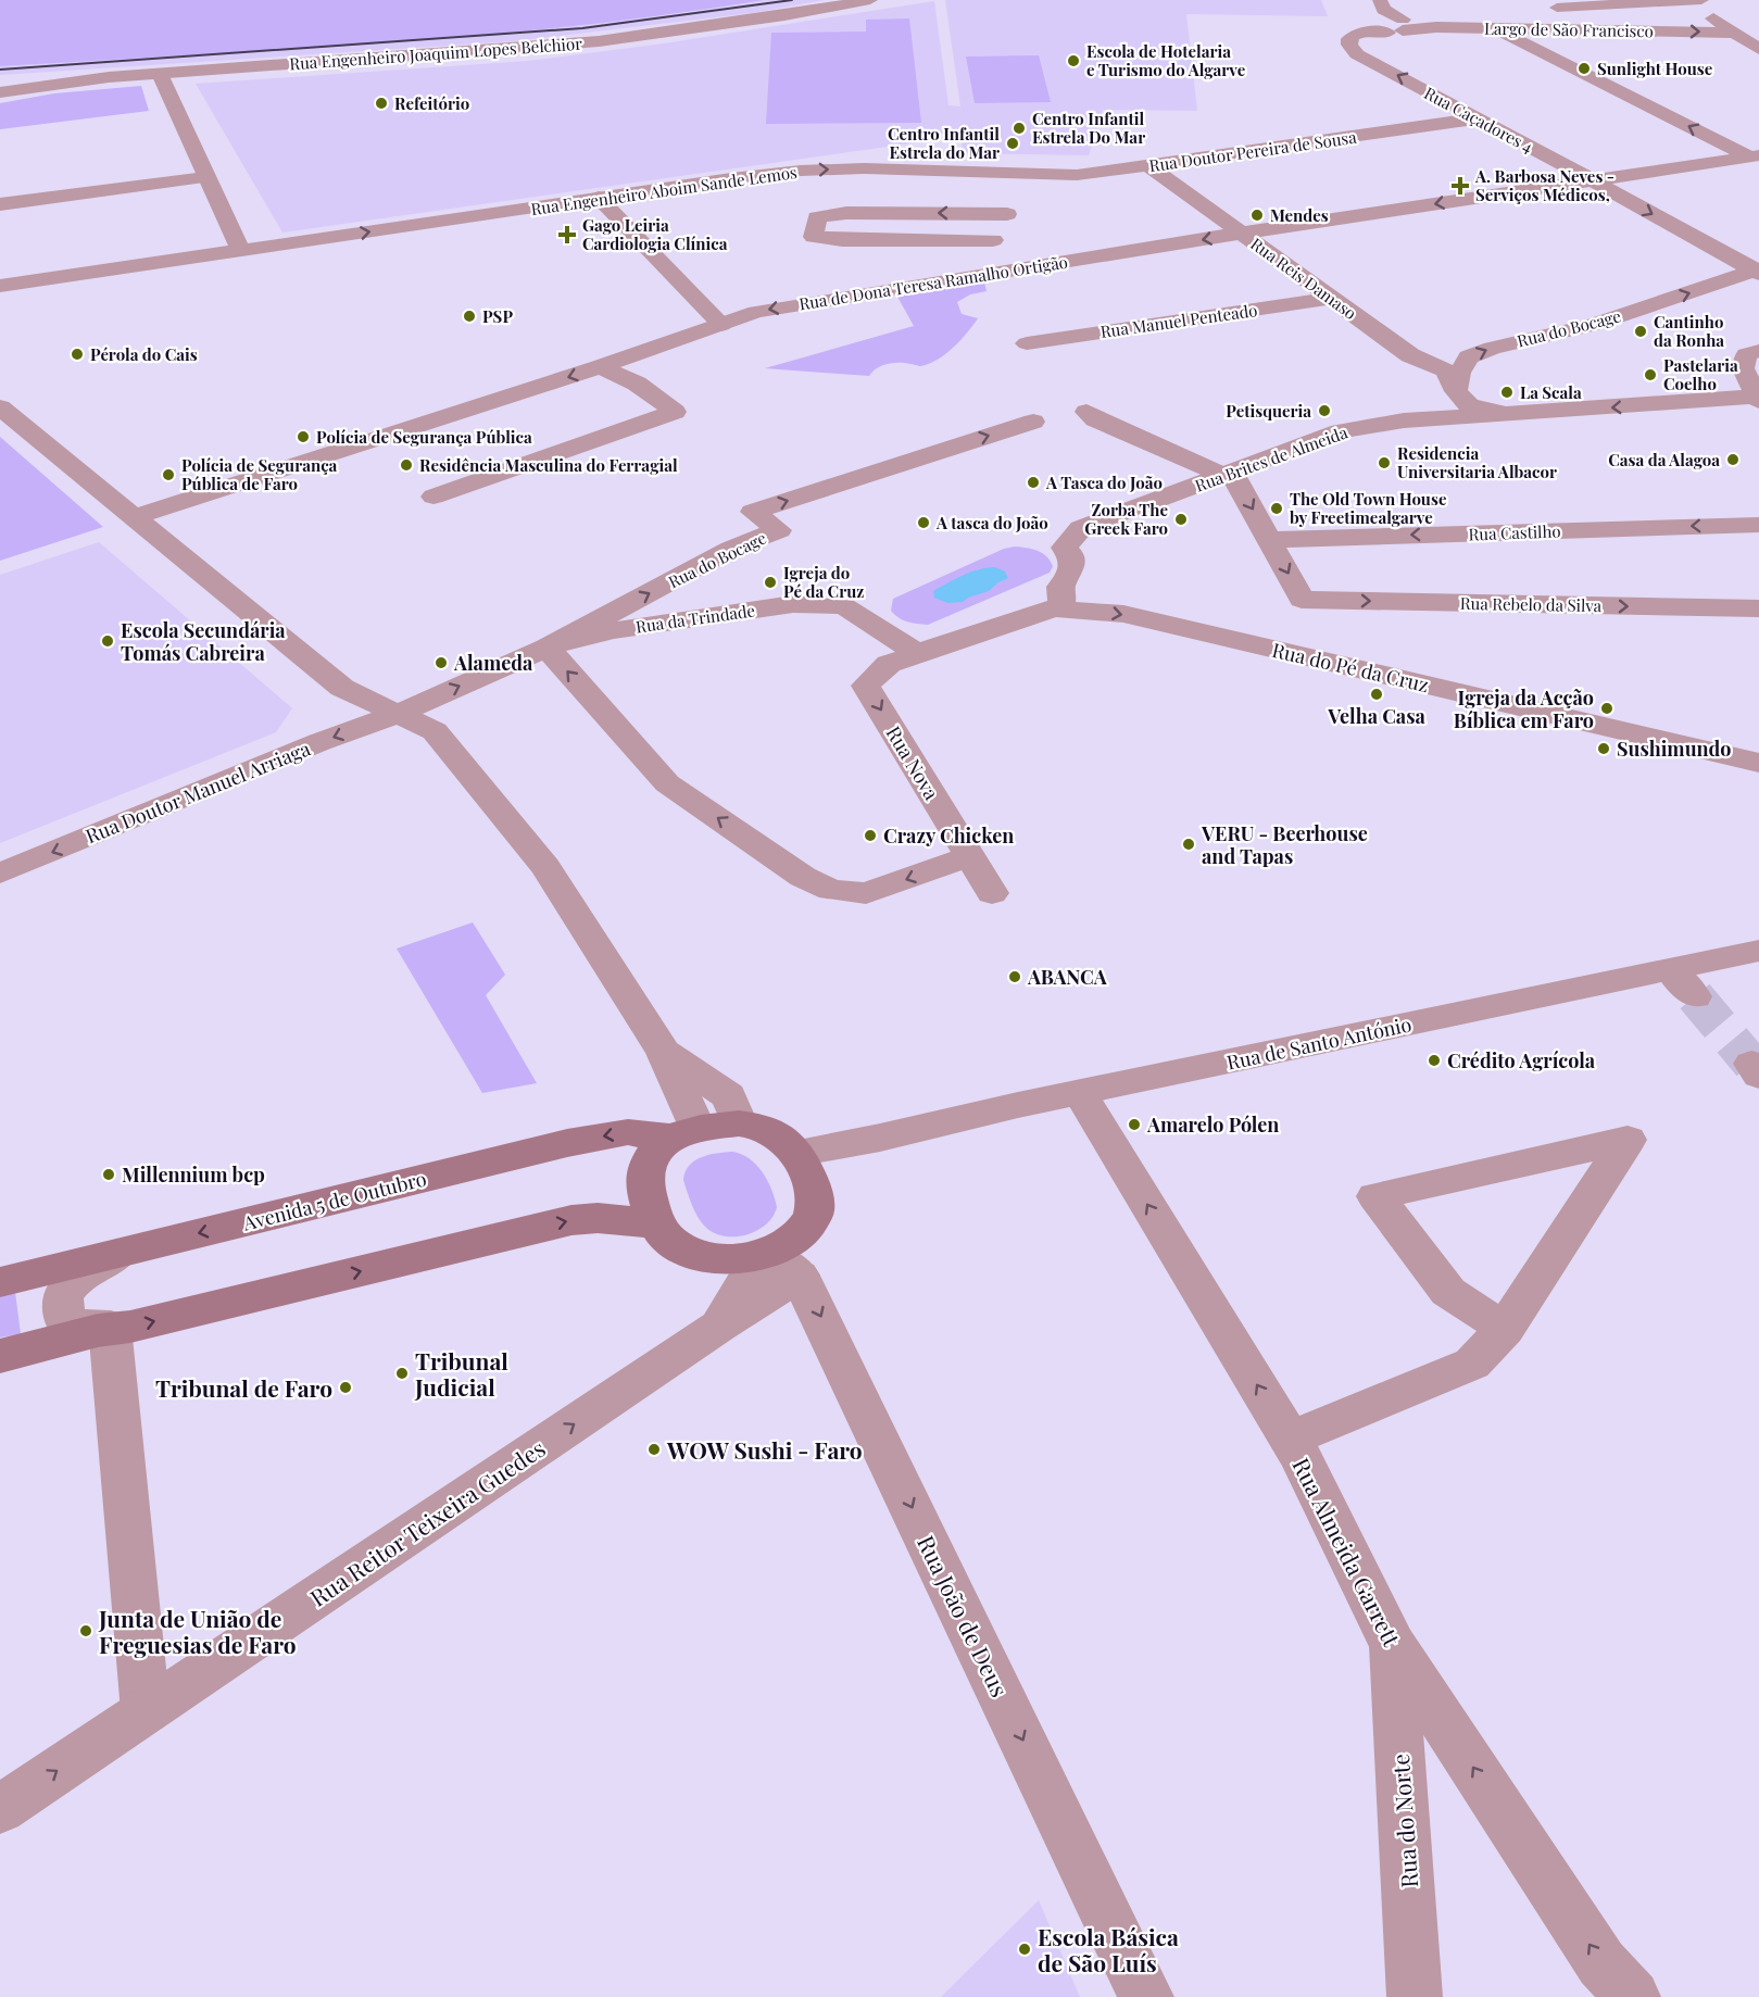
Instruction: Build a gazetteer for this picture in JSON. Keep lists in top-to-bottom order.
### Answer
{
  "streets": {
    "main road": ["Avenida 5 de Outubro"],
    "street": [
      "Largo de São Francisco",
      "Rua Engenheiro Joaquim Lopes Belchior",
      "Rua Caçadores 4",
      "Rua Doutor Pereira de Sousa",
      "Rua Engenheiro Aboim Sande Lemos",
      "Rua Reis Damaso",
      "Rua de Dona Teresa Ramalho Ortigão",
      "Rua Manuel Penteado",
      "Rua do Bocage",
      "Rua Brites de Almeida",
      "Rua Castilho",
      "Rua Rebelo da Silva",
      "Rua da Trindade",
      "Rua do Pé da Cruz",
      "Rua Nova",
      "Rua Doutor Manuel Arriaga",
      "Rua de Santo António",
      "Rua Reitor Teixeira Guedes",
      "Rua Almeida Garrett",
      "Rua João de Deus",
      "Rua do Norte"
    ]
  },
  "crossings": [
    ["Largo de São Francisco", "Rua Caçadores 4"],
    ["Rua Caçadores 4", "Rua Doutor Pereira de Sousa"],
    ["Rua Caçadores 4", "Rua de Dona Teresa Ramalho Ortigão"],
    ["Rua Caçadores 4", "Rua do Bocage"],
    ["Rua Doutor Pereira de Sousa", "Rua Engenheiro Aboim Sande Lemos"],
    ["Rua Doutor Pereira de Sousa", "Rua Reis Damaso"],
    ["Rua Reis Damaso", "Rua de Dona Teresa Ramalho Ortigão"],
    ["Rua Reis Damaso", "Rua Manuel Penteado"],
    ["Rua Reis Damaso", "Rua do Bocage"],
    ["Rua do Bocage", "Rua da Trindade"],
    ["Rua do Bocage", "Rua Doutor Manuel Arriaga"],
    ["Rua Brites de Almeida", "Rua do Pé da Cruz"],
    ["Rua Castilho", "Rua Rebelo da Silva"],
    ["Rua da Trindade", "Rua Nova"],
    ["Rua de Santo António", "Avenida 5 de Outubro"],
    ["Rua de Santo António", "Rua Reitor Teixeira Guedes"],
    ["Rua de Santo António", "Rua Almeida Garrett"],
    ["Rua de Santo António", "Rua João de Deus"],
    ["Avenida 5 de Outubro", "Rua Reitor Teixeira Guedes"],
    ["Avenida 5 de Outubro", "Rua João de Deus"],
    ["Rua Reitor Teixeira Guedes", "Rua João de Deus"],
    ["Rua Almeida Garrett", "Rua do Norte"]
  ],
  "one_way": [
    "Rua Engenheiro Aboim Sande Lemos",
    "Rua de Dona Teresa Ramalho Ortigão",
    "Rua do Bocage",
    "Rua Castilho",
    "Rua Rebelo da Silva",
    "Rua do Pé da Cruz",
    "Rua Nova",
    "Rua Doutor Manuel Arriaga",
    "Rua Reitor Teixeira Guedes",
    "Rua Almeida Garrett",
    "Rua João de Deus"
  ],
  "places": {
    "other": [
      "Escola de Hotelaria e Turismo do Algarve",
      "Sunlight House",
      "Refeitório",
      "Centro Infantil Estrela Do Mar",
      "Centro Infantil Estrela do Mar",
      "Mendes",
      "PSP",
      "Cantinho da Ronha",
      "Pérola do Cais",
      "Pastelaria Coelho",
      "La Scala",
      "Petisqueria",
      "Polícia de Segurança Pública",
      "Casa da Alagoa",
      "Residencia Universitaria Albacor",
      "Residência Masculina do Ferragial",
      "Polícia de Segurança Pública de Faro",
      "A Tasca do João",
      "The Old Town House by Freetimealgarve",
      "Zorba The Greek Faro",
      "A tasca do João",
      "Igreja do Pé da Cruz",
      "Escola Secundária Tomás Cabreira",
      "Alameda",
      "Velha Casa",
      "Igreja da Acção Bíblica em Faro",
      "Sushimundo",
      "Crazy Chicken",
      "VERU - Beerhouse and Tapas",
      "ABANCA",
      "Crédito Agrícola",
      "Amarelo Pólen",
      "Millennium bcp",
      "Tribunal Judicial",
      "Tribunal de Faro",
      "WOW Sushi - Faro",
      "Junta de União de Freguesias de Faro",
      "Escola Básica de São Luís"
    ],
    "health": ["A. Barbosa Neves - Serviços Médicos,", "Gago Leiria Cardiologia Clínica"]
  }
}
